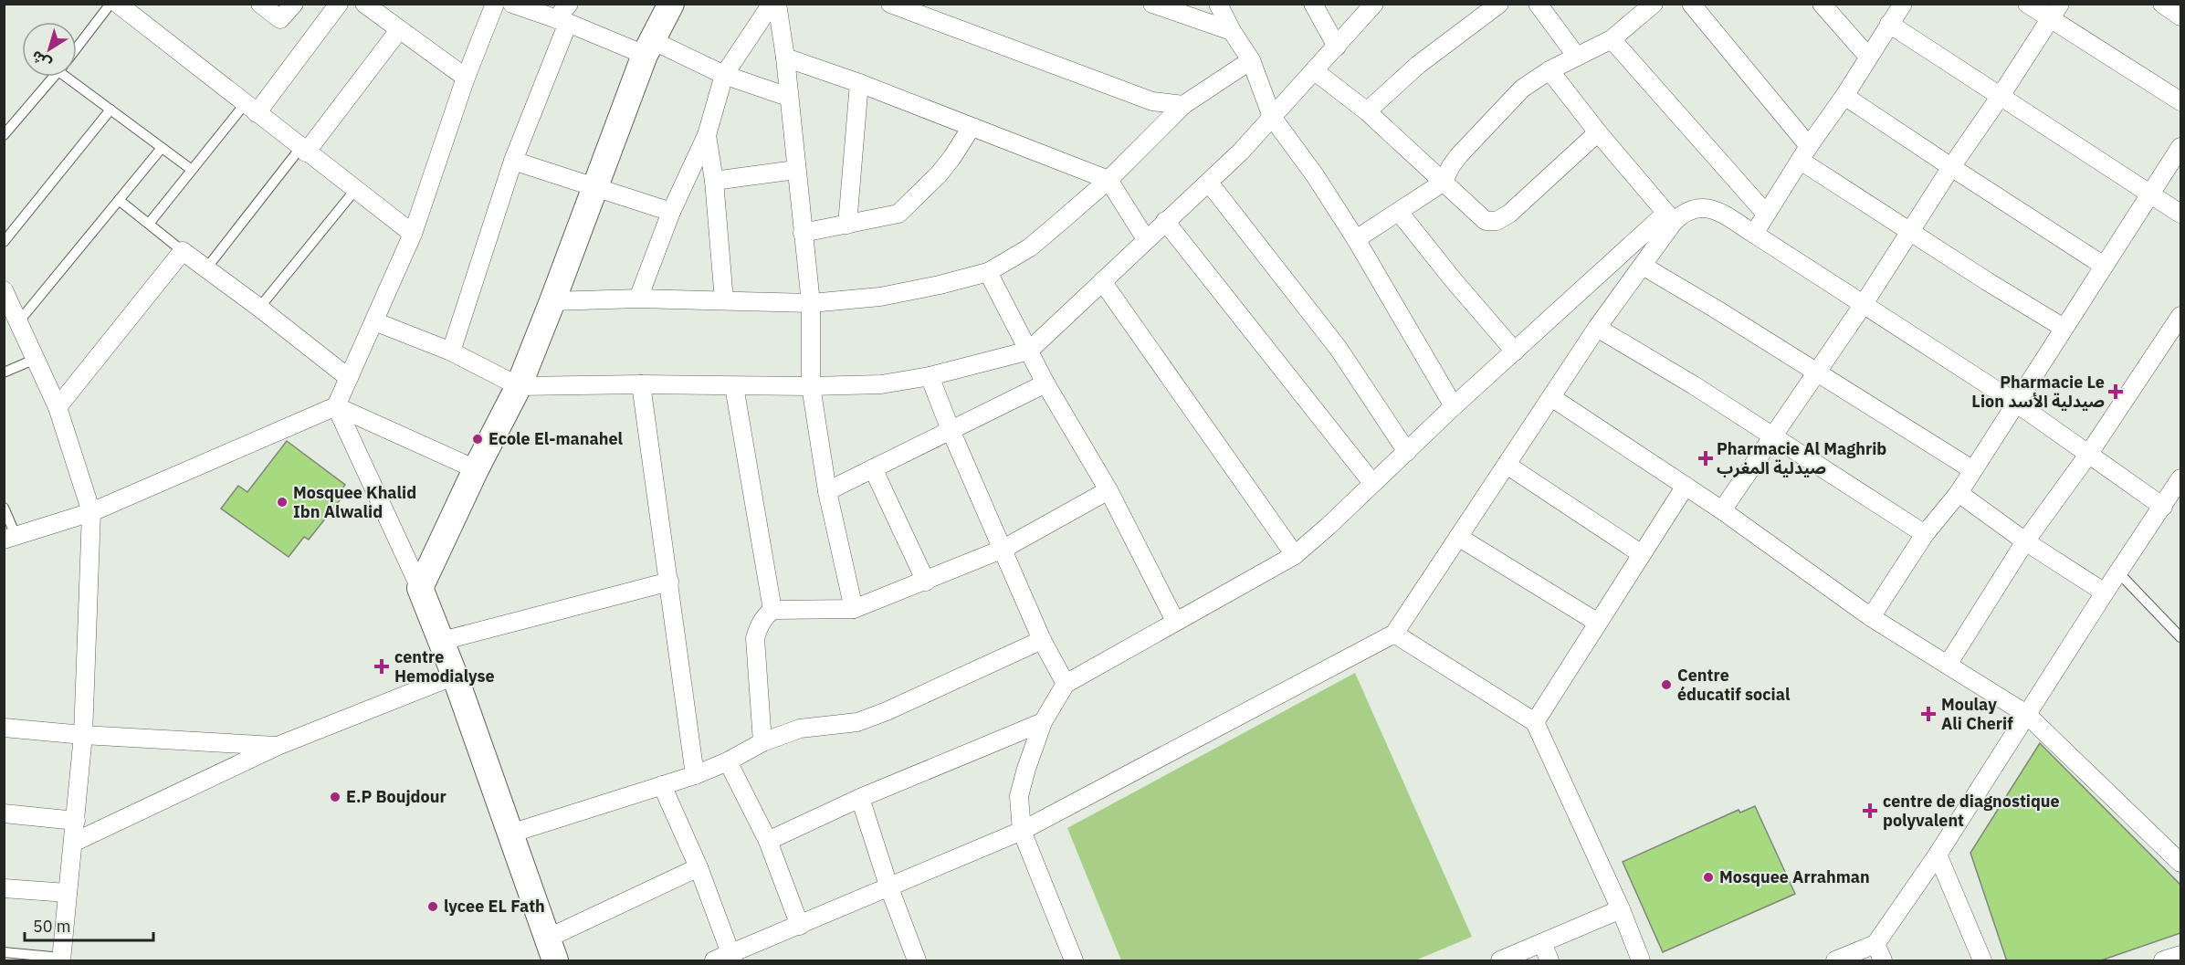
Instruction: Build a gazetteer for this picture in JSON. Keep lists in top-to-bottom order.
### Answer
{
  "places": {
    "health": [
      "Pharmacie Le Lion صيدلية الأسد",
      "Pharmacie Al Maghrib صيدلية المغرب",
      "centre Hemodialyse",
      "Moulay Ali Cherif",
      "centre de diagnostique polyvalent"
    ],
    "other": [
      "Ecole El-manahel",
      "Mosquee Khalid Ibn Alwalid",
      "Centre éducatif social",
      "E.P Boujdour",
      "Mosquee Arrahman",
      "lycee EL Fath"
    ]
  },
  "scale_bar": "50 m",
  "north": "bottom left"
}
